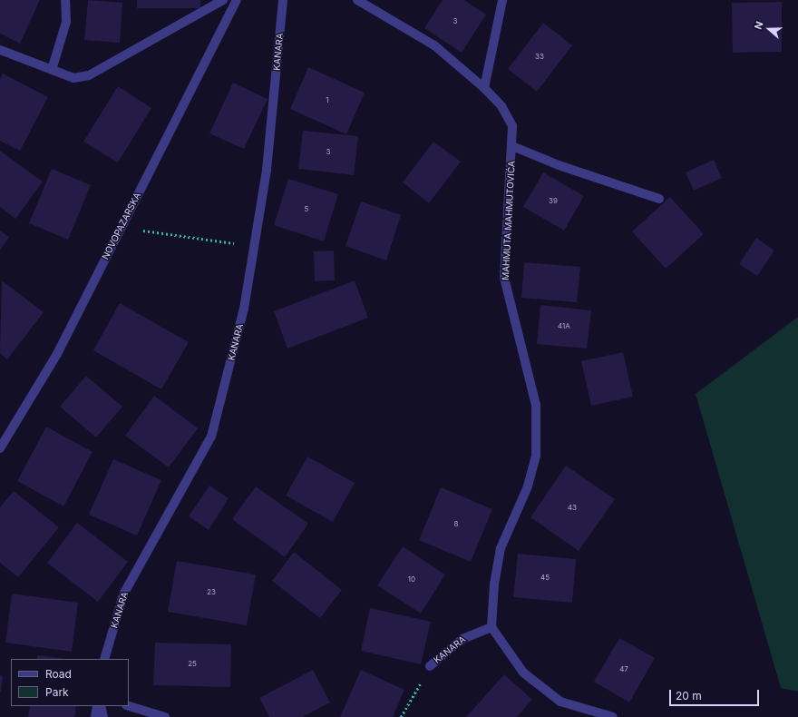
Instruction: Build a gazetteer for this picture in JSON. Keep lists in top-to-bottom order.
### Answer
{
  "streets": {
    "street": ["KANARA", "MAHMUTA MAHMUTOVIĆA", "NOVOPAZARSKA"]
  },
  "crossings": [
    ["KANARA", "MAHMUTA MAHMUTOVIĆA"]
  ],
  "house_numbers": [
    "3",
    "33",
    "1",
    "3",
    "39",
    "5",
    "41A",
    "43",
    "8",
    "45",
    "10",
    "23",
    "25",
    "47"
  ],
  "legend": ["Road", "Park"],
  "scale_bar": "20 m",
  "north": "left"
}
